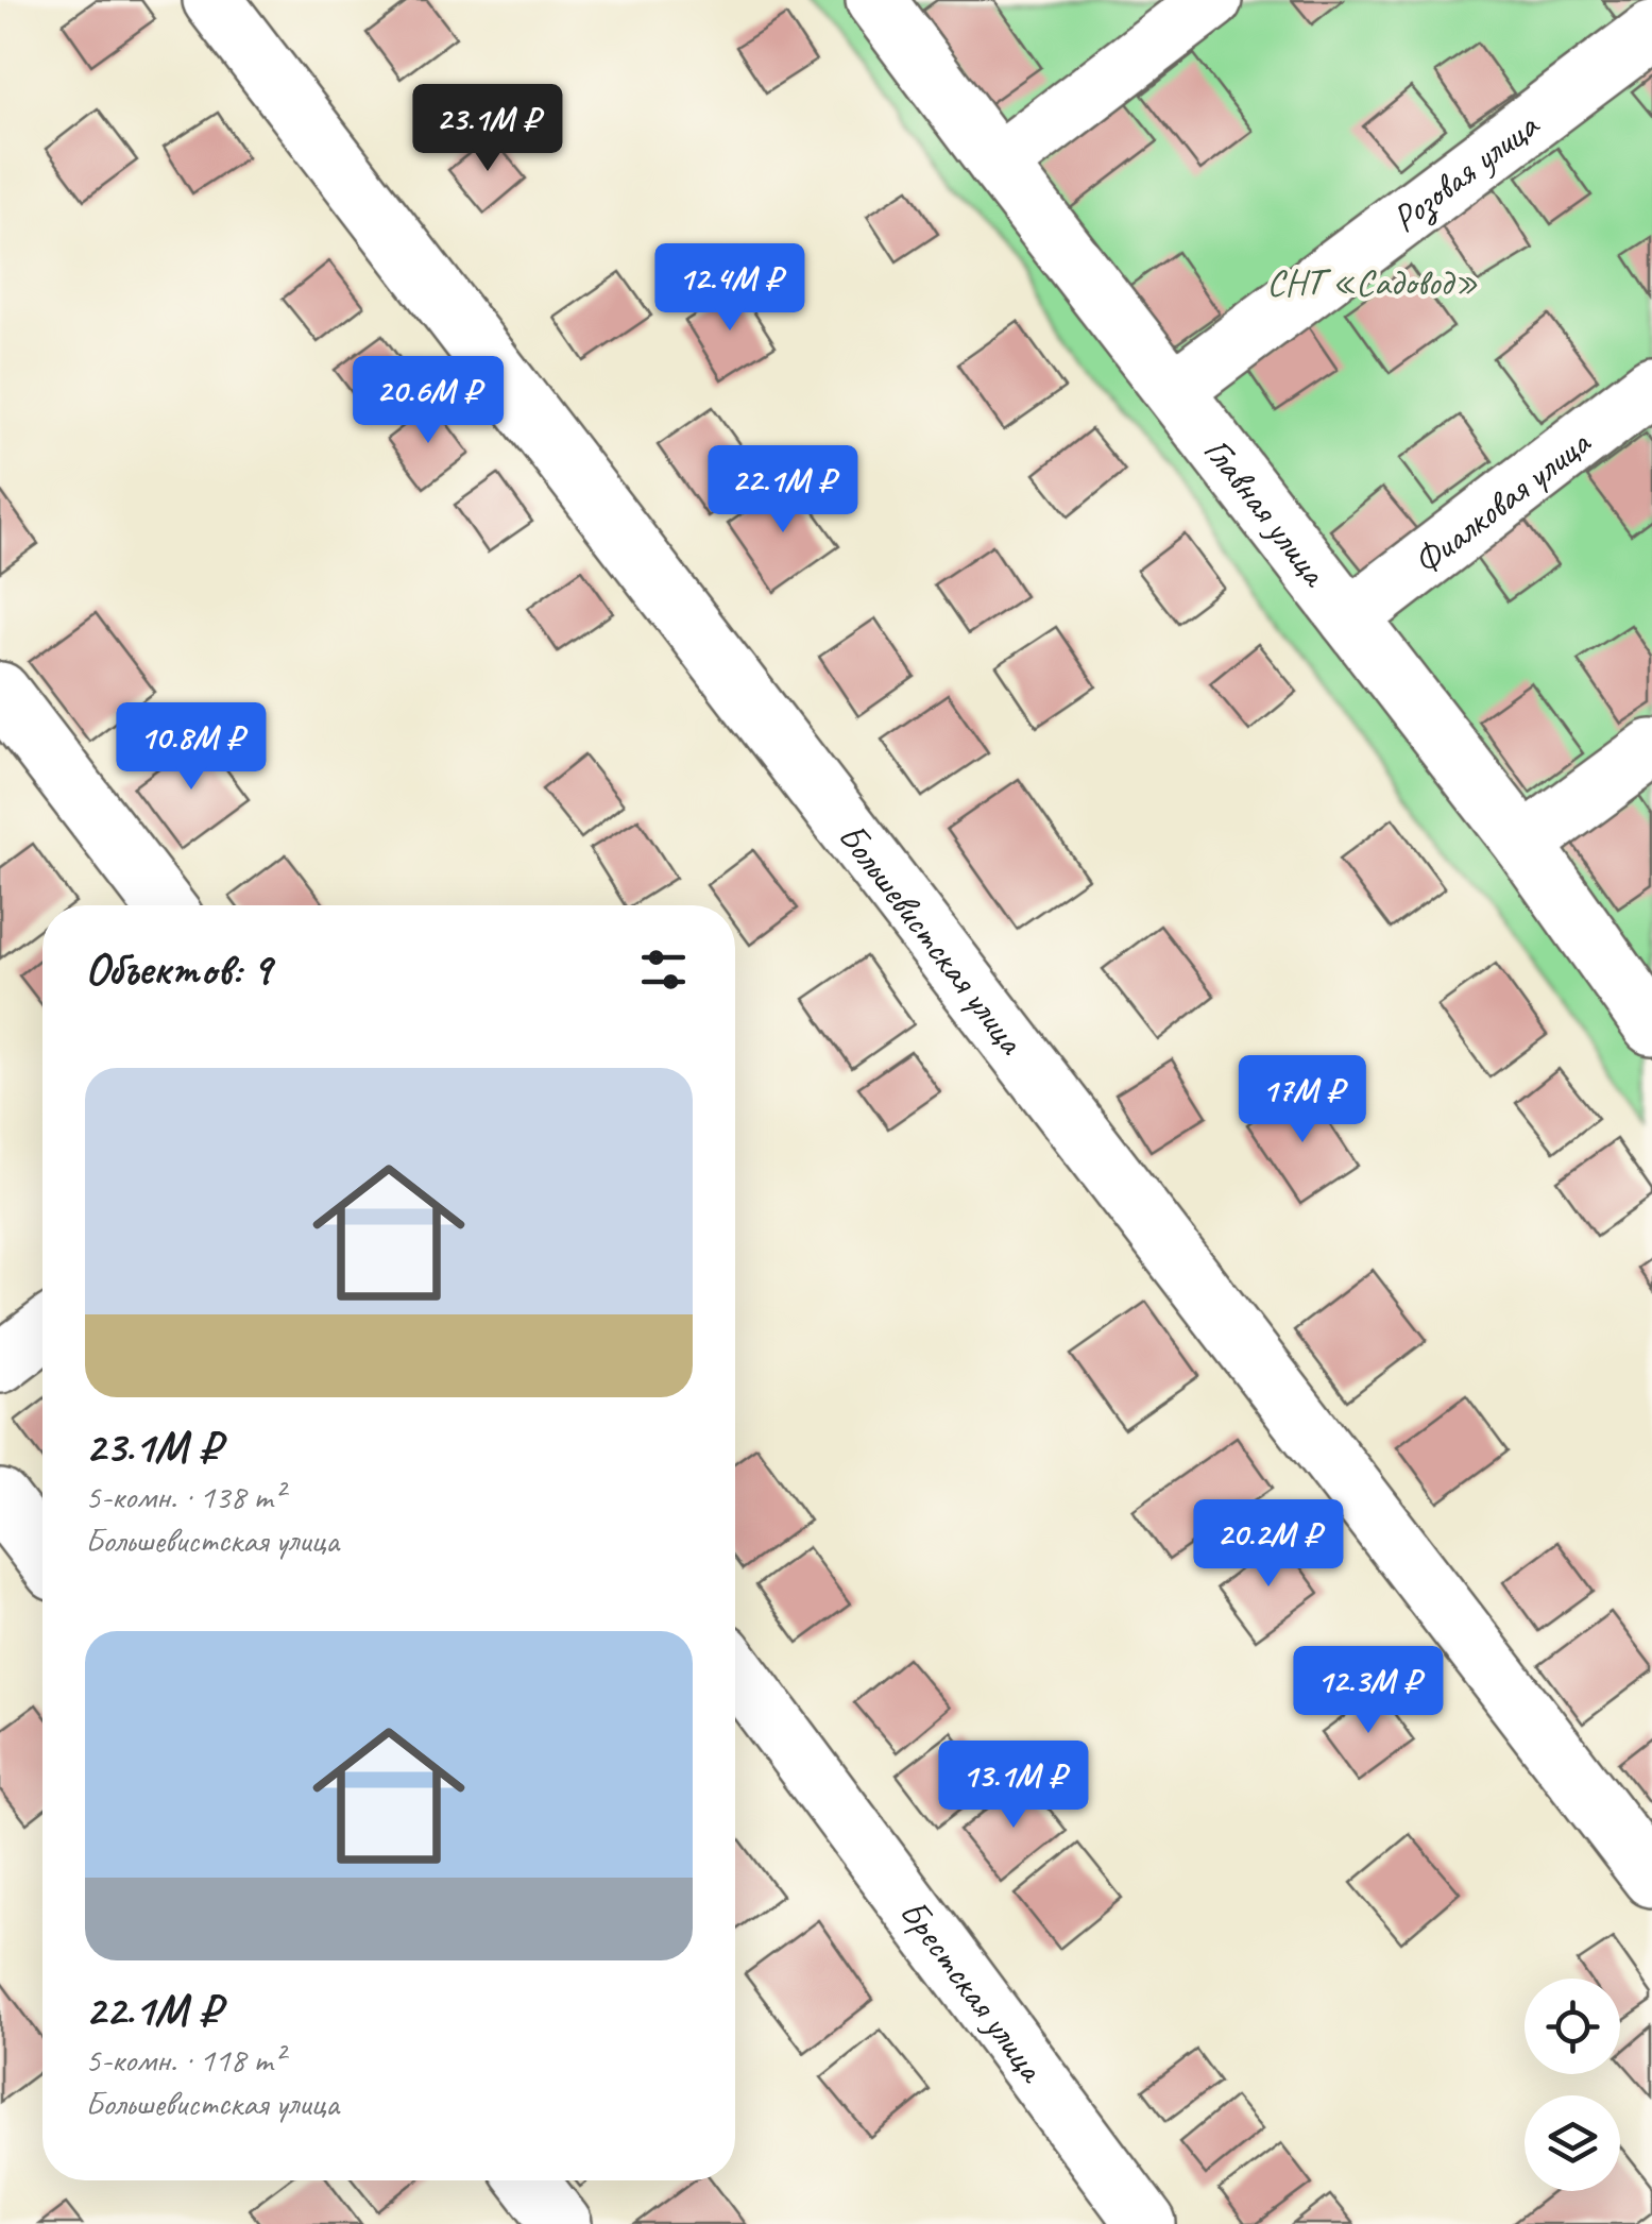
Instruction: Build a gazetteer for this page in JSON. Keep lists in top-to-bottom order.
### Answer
{
  "streets": {
    "street": [
      "Розовая улица",
      "Фиалковая улица",
      "Главная улица",
      "Большевистская улица",
      "Брестская улица"
    ]
  },
  "crossings": [
    ["Розовая улица", "Главная улица"],
    ["Фиалковая улица", "Главная улица"]
  ],
  "parks": ["СНТ «Садовод»"],
  "page": {
    "price": [
      "23.1M ₽",
      "12.4M ₽",
      "20.6M ₽",
      "22.1M ₽",
      "10.8M ₽",
      "17M ₽",
      "20.2M ₽",
      "12.3M ₽",
      "13.1M ₽"
    ],
    "heading": "Объектов: 9",
    "list": [
      {
        "name": "23.1M ₽",
        "note": "5-комн. · 138 m² · Большевистская улица"
      },
      {
        "name": "22.1M ₽",
        "note": "5-комн. · 118 m² · Большевистская улица"
      }
    ]
  }
}
